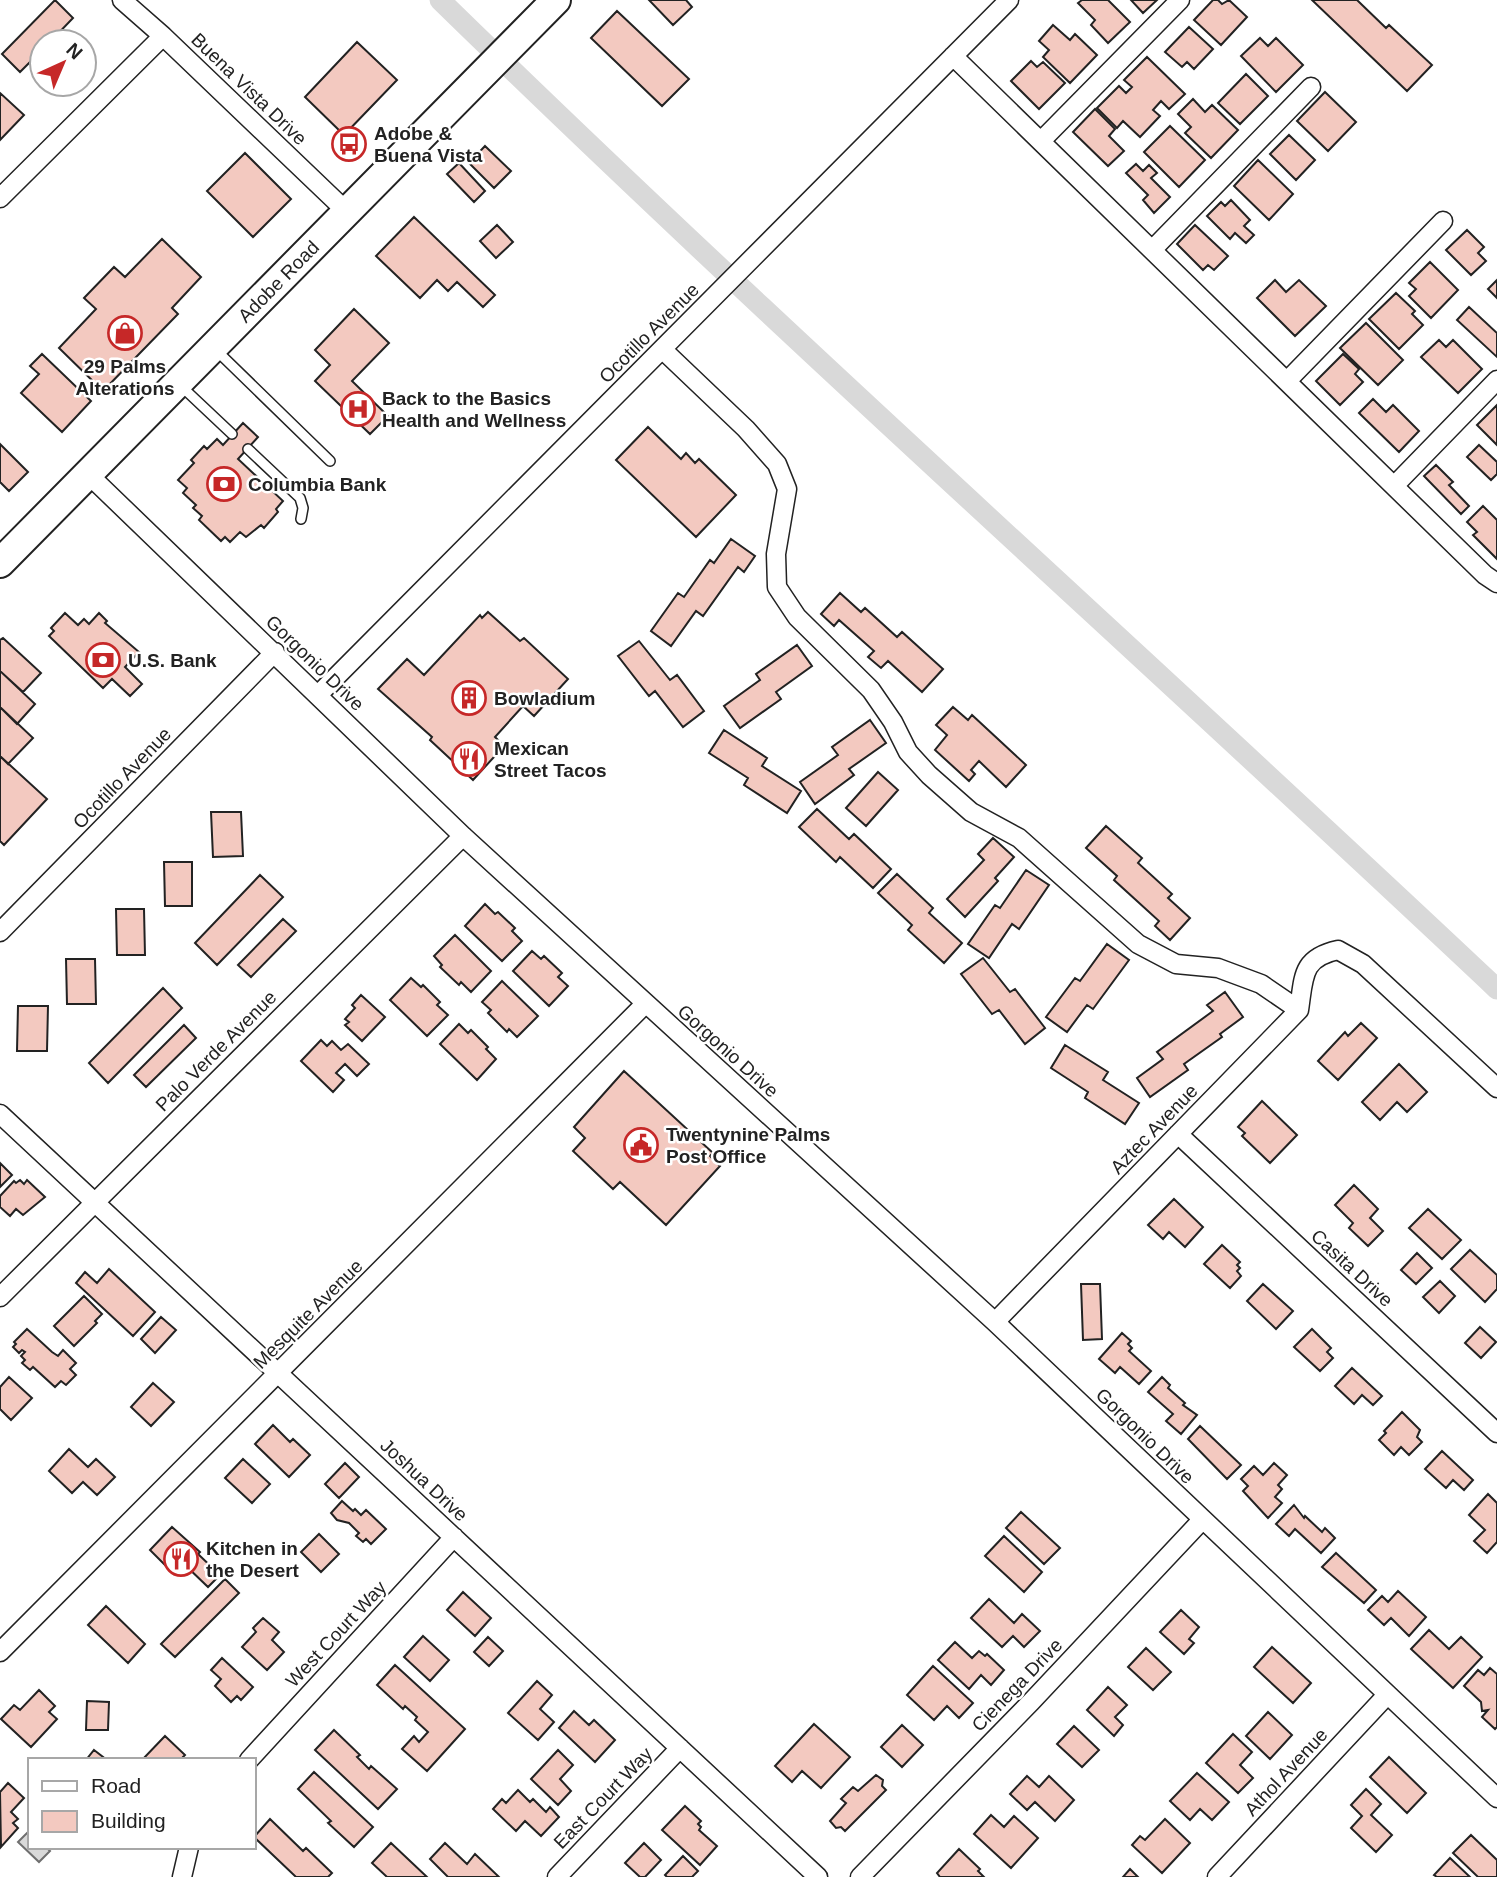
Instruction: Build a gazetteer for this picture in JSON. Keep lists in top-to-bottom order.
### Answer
{
  "streets": {
    "main road": ["Adobe Road"],
    "street": [
      "Buena Vista Drive",
      "Ocotillo Avenue",
      "Gorgonio Drive",
      "Palo Verde Avenue",
      "Aztec Avenue",
      "Casita Drive",
      "Mesquite Avenue",
      "Joshua Drive",
      "West Court Way",
      "Cienega Drive",
      "Athol Avenue",
      "East Court Way"
    ]
  },
  "crossings": [
    ["Buena Vista Drive", "Adobe Road"],
    ["Adobe Road", "Gorgonio Drive"],
    ["Ocotillo Avenue", "Gorgonio Drive"],
    ["Gorgonio Drive", "Palo Verde Avenue"],
    ["Gorgonio Drive", "Aztec Avenue"],
    ["Gorgonio Drive", "Mesquite Avenue"],
    ["Gorgonio Drive", "Cienega Drive"],
    ["Gorgonio Drive", "Athol Avenue"],
    ["Palo Verde Avenue", "Joshua Drive"],
    ["Aztec Avenue", "Casita Drive"],
    ["Mesquite Avenue", "Joshua Drive"],
    ["Joshua Drive", "West Court Way"],
    ["Joshua Drive", "East Court Way"]
  ],
  "places": {
    "bus stop": ["Adobe & Buena Vista"],
    "shop": ["29 Palms Alterations"],
    "hospital": ["Back to the Basics Health and Wellness"],
    "bank": ["Columbia Bank", "U.S. Bank"],
    "building": ["Bowladium"],
    "restaurant": ["Mexican Street Tacos", "Kitchen in the Desert"],
    "public building": ["Twentynine Palms Post Office"]
  },
  "legend": ["Road", "Building"],
  "north": "top right"
}
